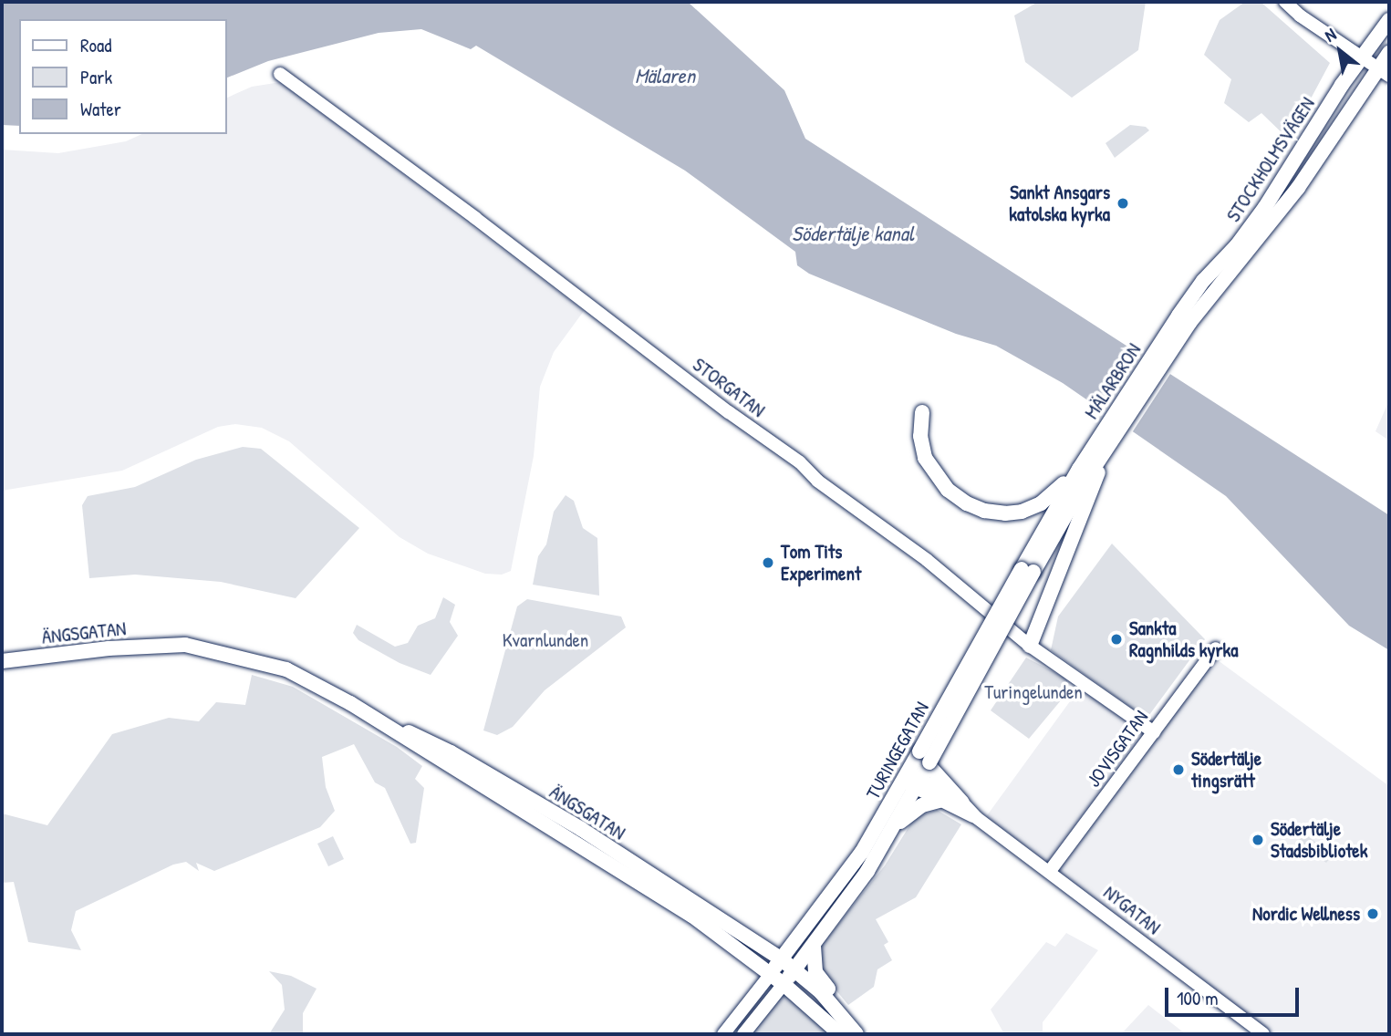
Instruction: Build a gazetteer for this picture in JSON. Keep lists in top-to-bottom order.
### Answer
{
  "streets": {
    "main road": [
      "STOCKHOLMSVÄGEN",
      "MÄLARBRON",
      "ÄNGSGATAN",
      "TURINGEGATAN"
    ],
    "street": ["STORGATAN", "JOVISGATAN", "NYGATAN"]
  },
  "crossings": [
    ["STOCKHOLMSVÄGEN", "MÄLARBRON"],
    ["MÄLARBRON", "TURINGEGATAN"],
    ["STORGATAN", "JOVISGATAN"],
    ["ÄNGSGATAN", "TURINGEGATAN"],
    ["JOVISGATAN", "NYGATAN"],
    ["TURINGEGATAN", "NYGATAN"]
  ],
  "water": ["Mälaren", "Södertälje kanal"],
  "parks": ["Kvarnlunden", "Turingelunden"],
  "places": [
    "Sankt Ansgars katolska kyrka",
    "Tom Tits Experiment",
    "Sankta Ragnhilds kyrka",
    "Södertälje tingsrätt",
    "Södertälje Stadsbibliotek",
    "Nordic Wellness"
  ],
  "legend": ["Road", "Park", "Water"],
  "scale_bar": "100 m",
  "north": "top left"
}
